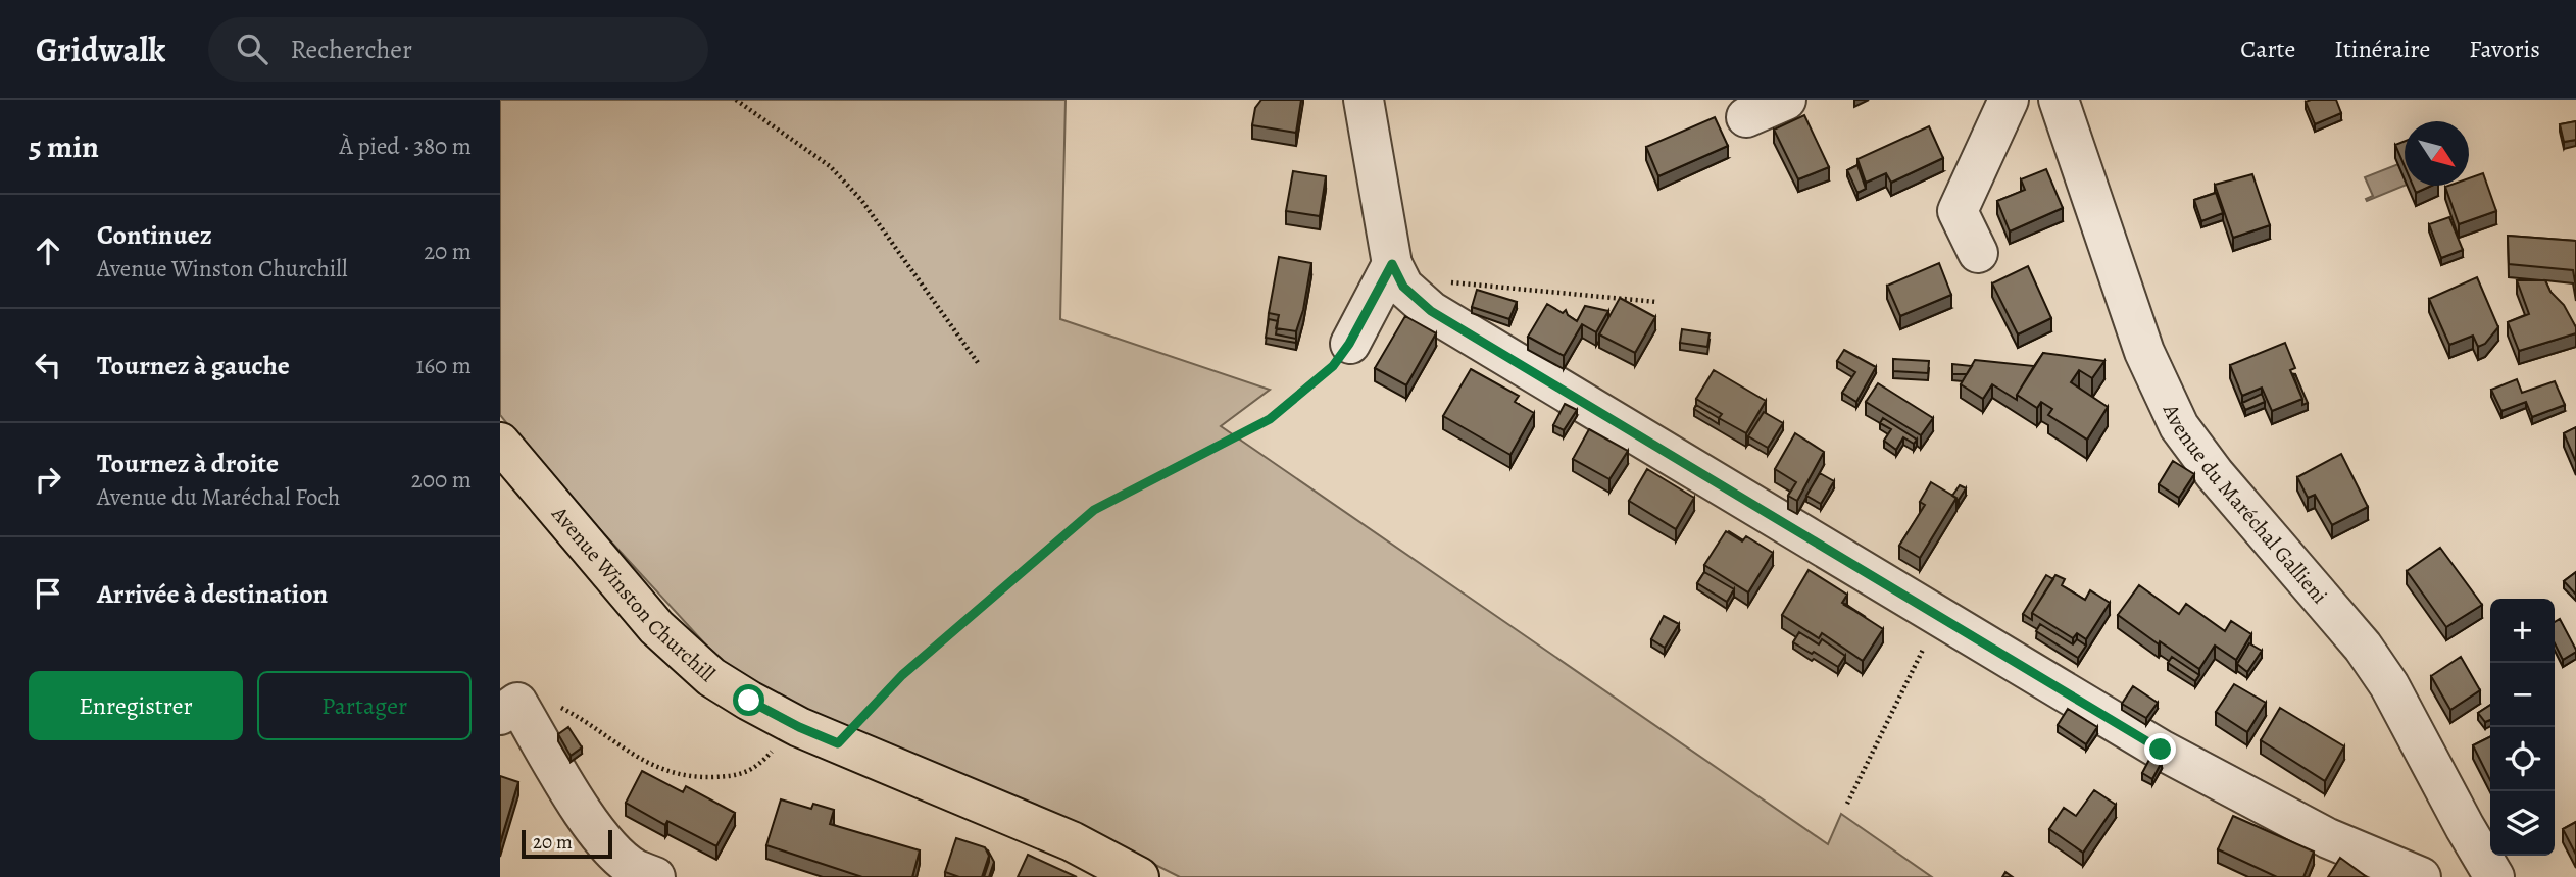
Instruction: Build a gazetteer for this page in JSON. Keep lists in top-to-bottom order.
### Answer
{
  "streets": {
    "main road": ["Avenue Winston Churchill"],
    "street": ["Avenue du Maréchal Gallieni"]
  },
  "scale_bar": "20 m",
  "north": "bottom right",
  "page": {
    "header": "Gridwalk",
    "search": "Rechercher",
    "nav": ["Carte", "Itinéraire", "Favoris"],
    "heading": ["5 min", "À pied · 380 m"],
    "list": [
      ["Continuez", "Avenue Winston Churchill", "20 m"],
      ["Tournez à gauche", "160 m"],
      ["Tournez à droite", "Avenue du Maréchal Foch", "200 m"],
      "Arrivée à destination"
    ],
    "map_buttons": ["+", "−"],
    "buttons": ["Enregistrer", "Partager"],
    "scale": "20 m"
  }
}
